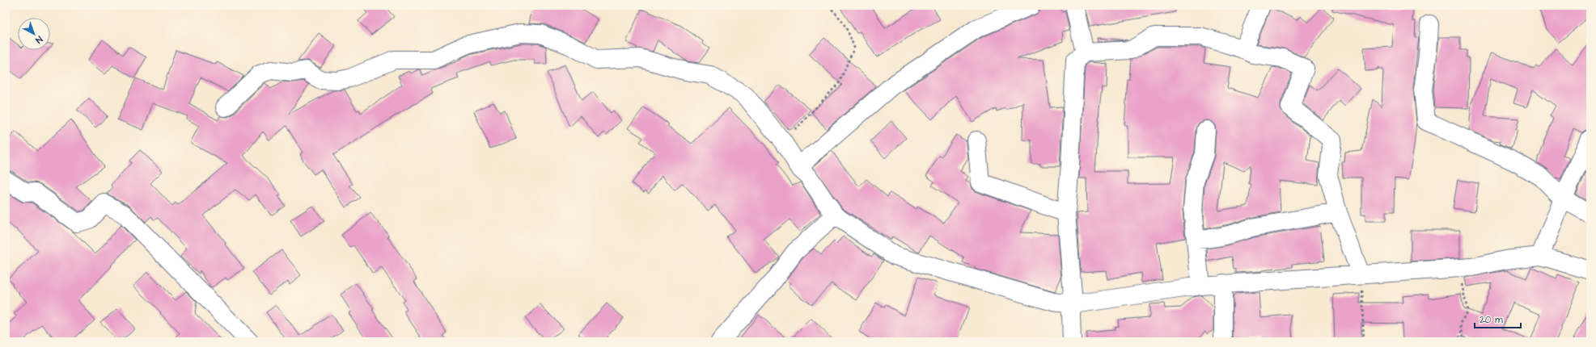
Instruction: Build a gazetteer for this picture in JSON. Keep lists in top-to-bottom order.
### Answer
{
  "scale_bar": "20 m",
  "north": "bottom right"
}
